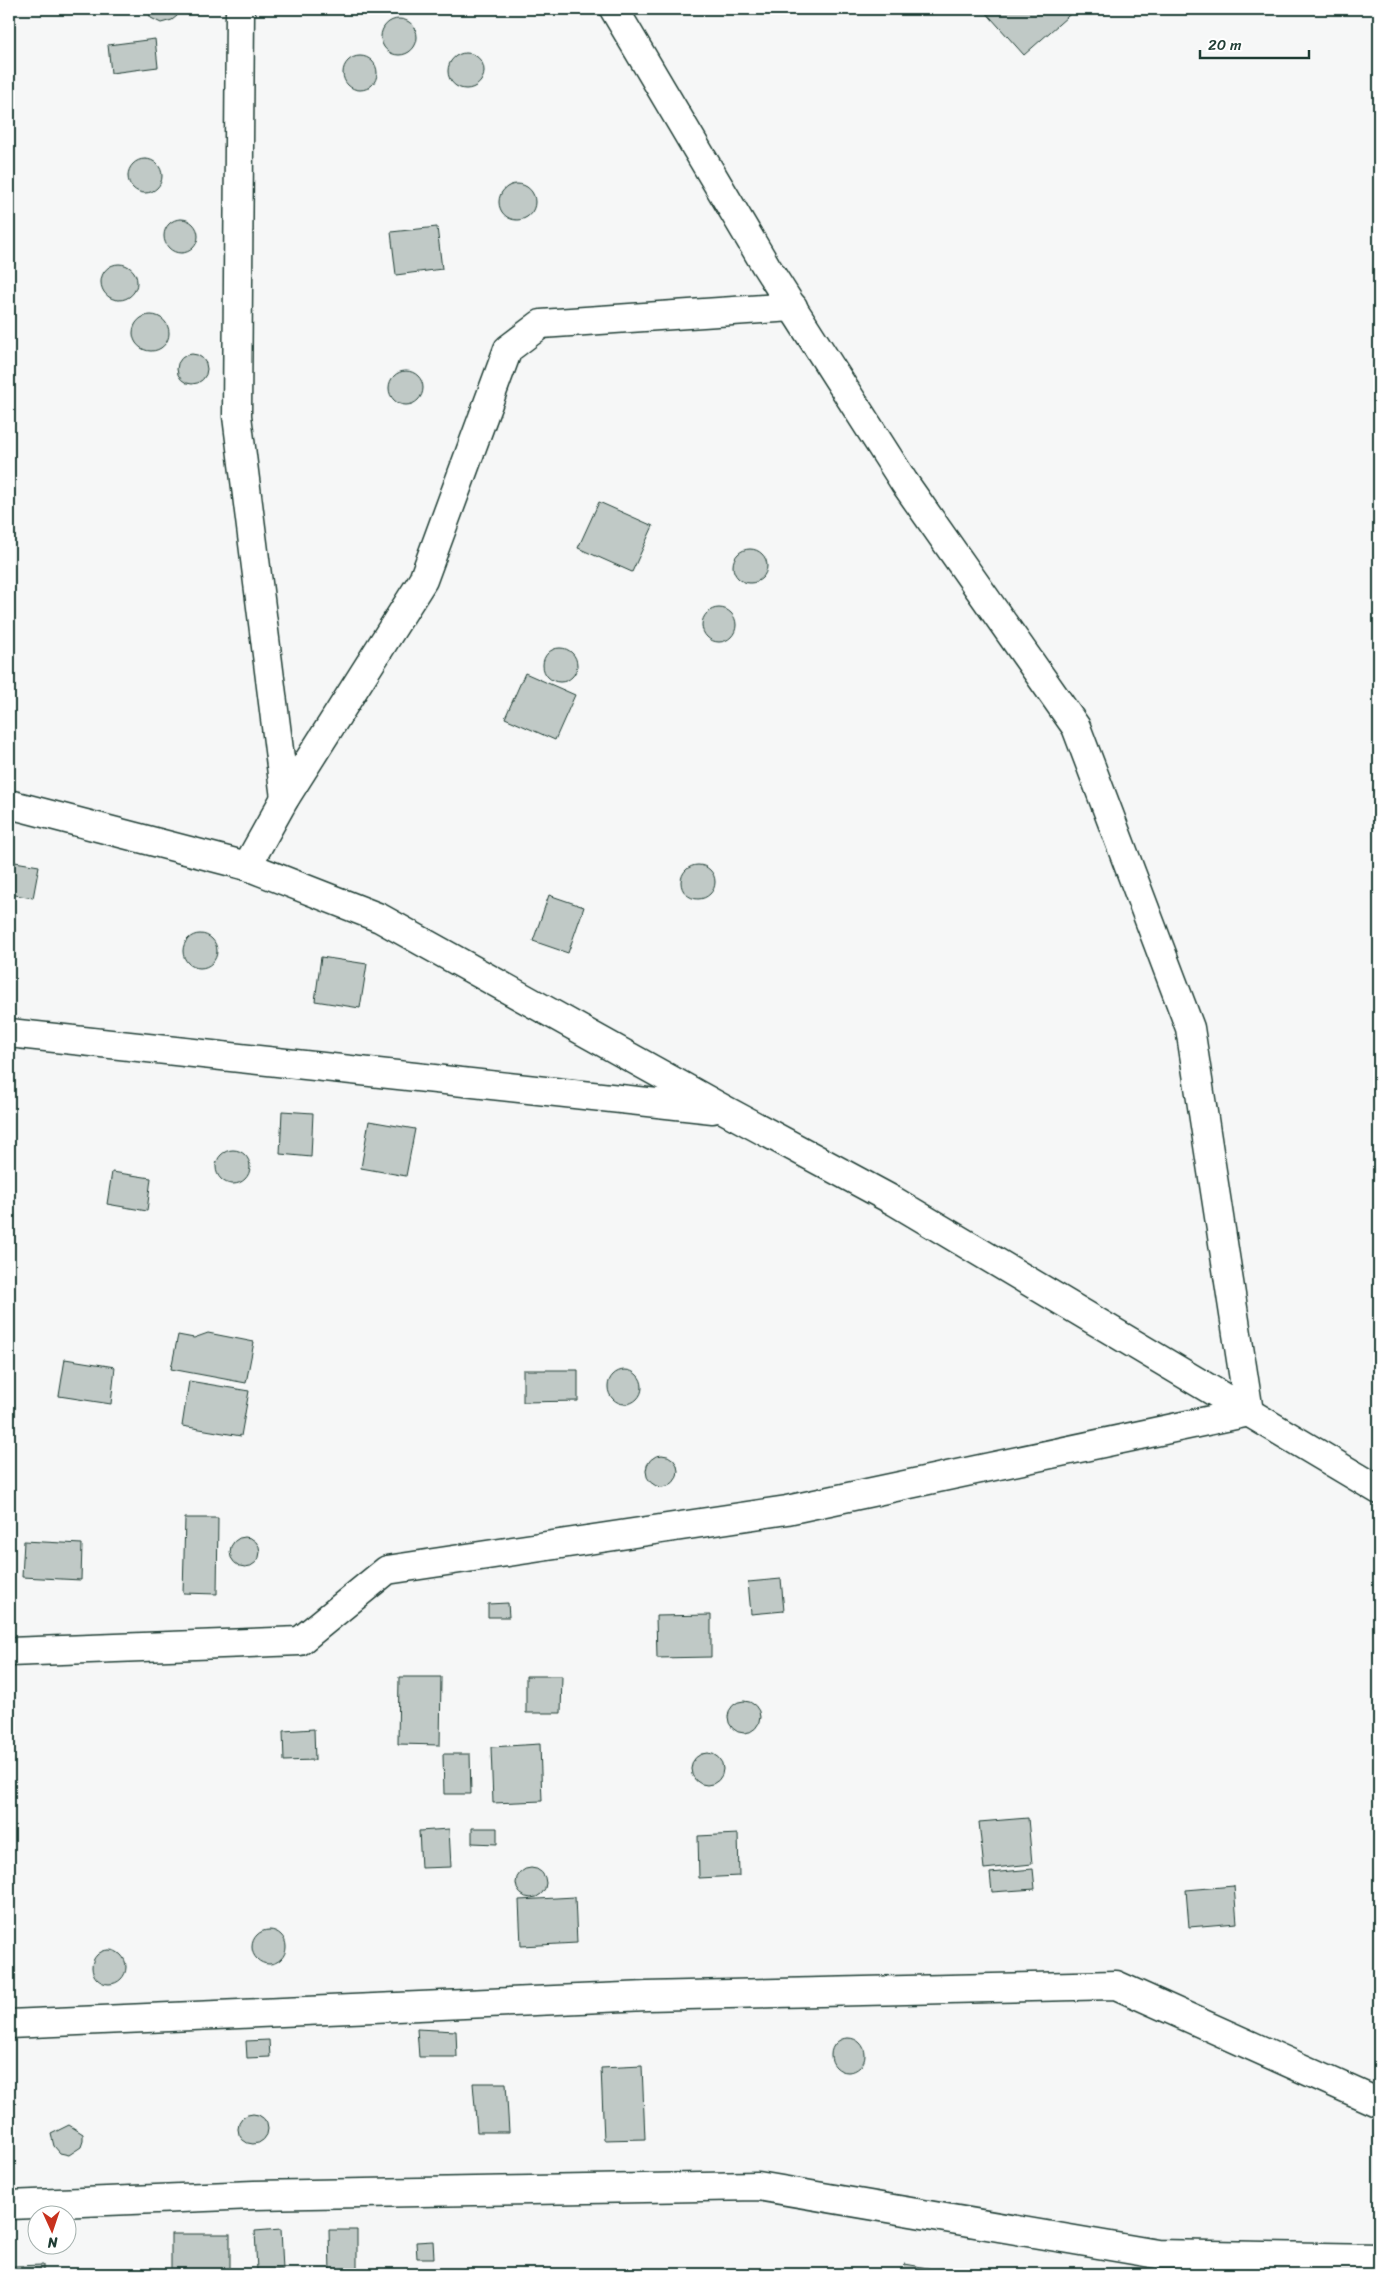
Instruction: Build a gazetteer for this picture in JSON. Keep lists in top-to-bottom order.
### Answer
{
  "scale_bar": "20 m",
  "north": "bottom"
}
